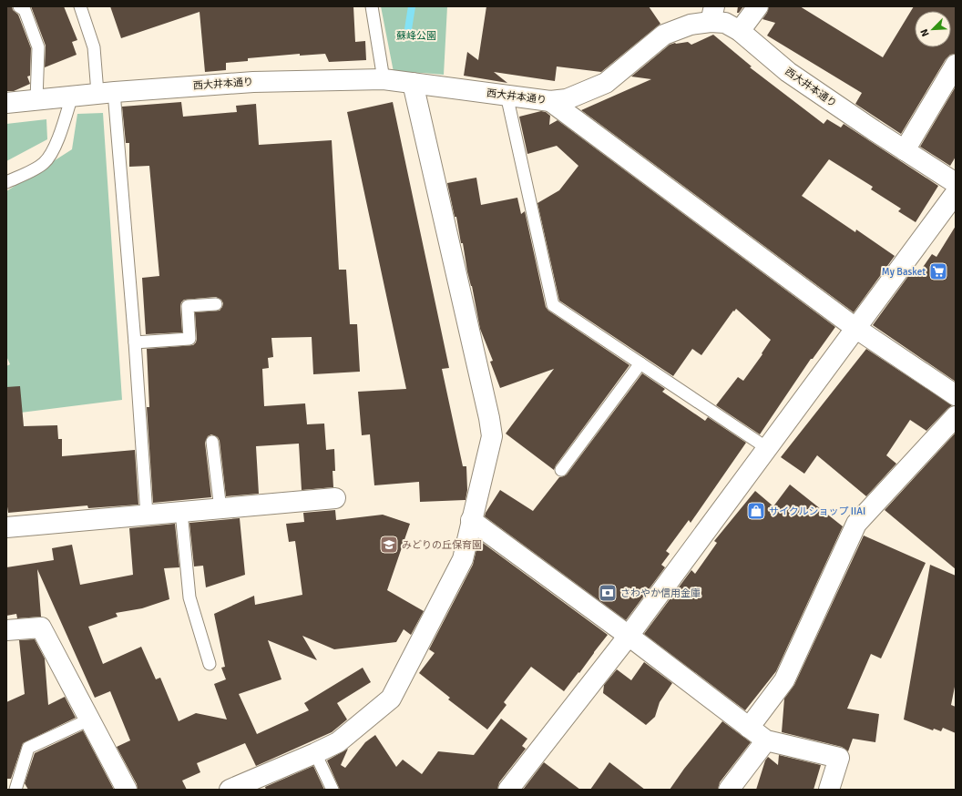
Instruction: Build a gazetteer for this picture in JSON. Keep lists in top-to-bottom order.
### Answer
{
  "streets": {
    "street": ["西大井本通り"]
  },
  "parks": ["蘇峰公園"],
  "places": {
    "supermarket": ["My Basket"],
    "shop": ["サイクルショップ IIAI"],
    "school or university": ["みどりの丘保育園"],
    "bank": ["さわやか信用金庫"]
  },
  "north": "bottom left"
}
